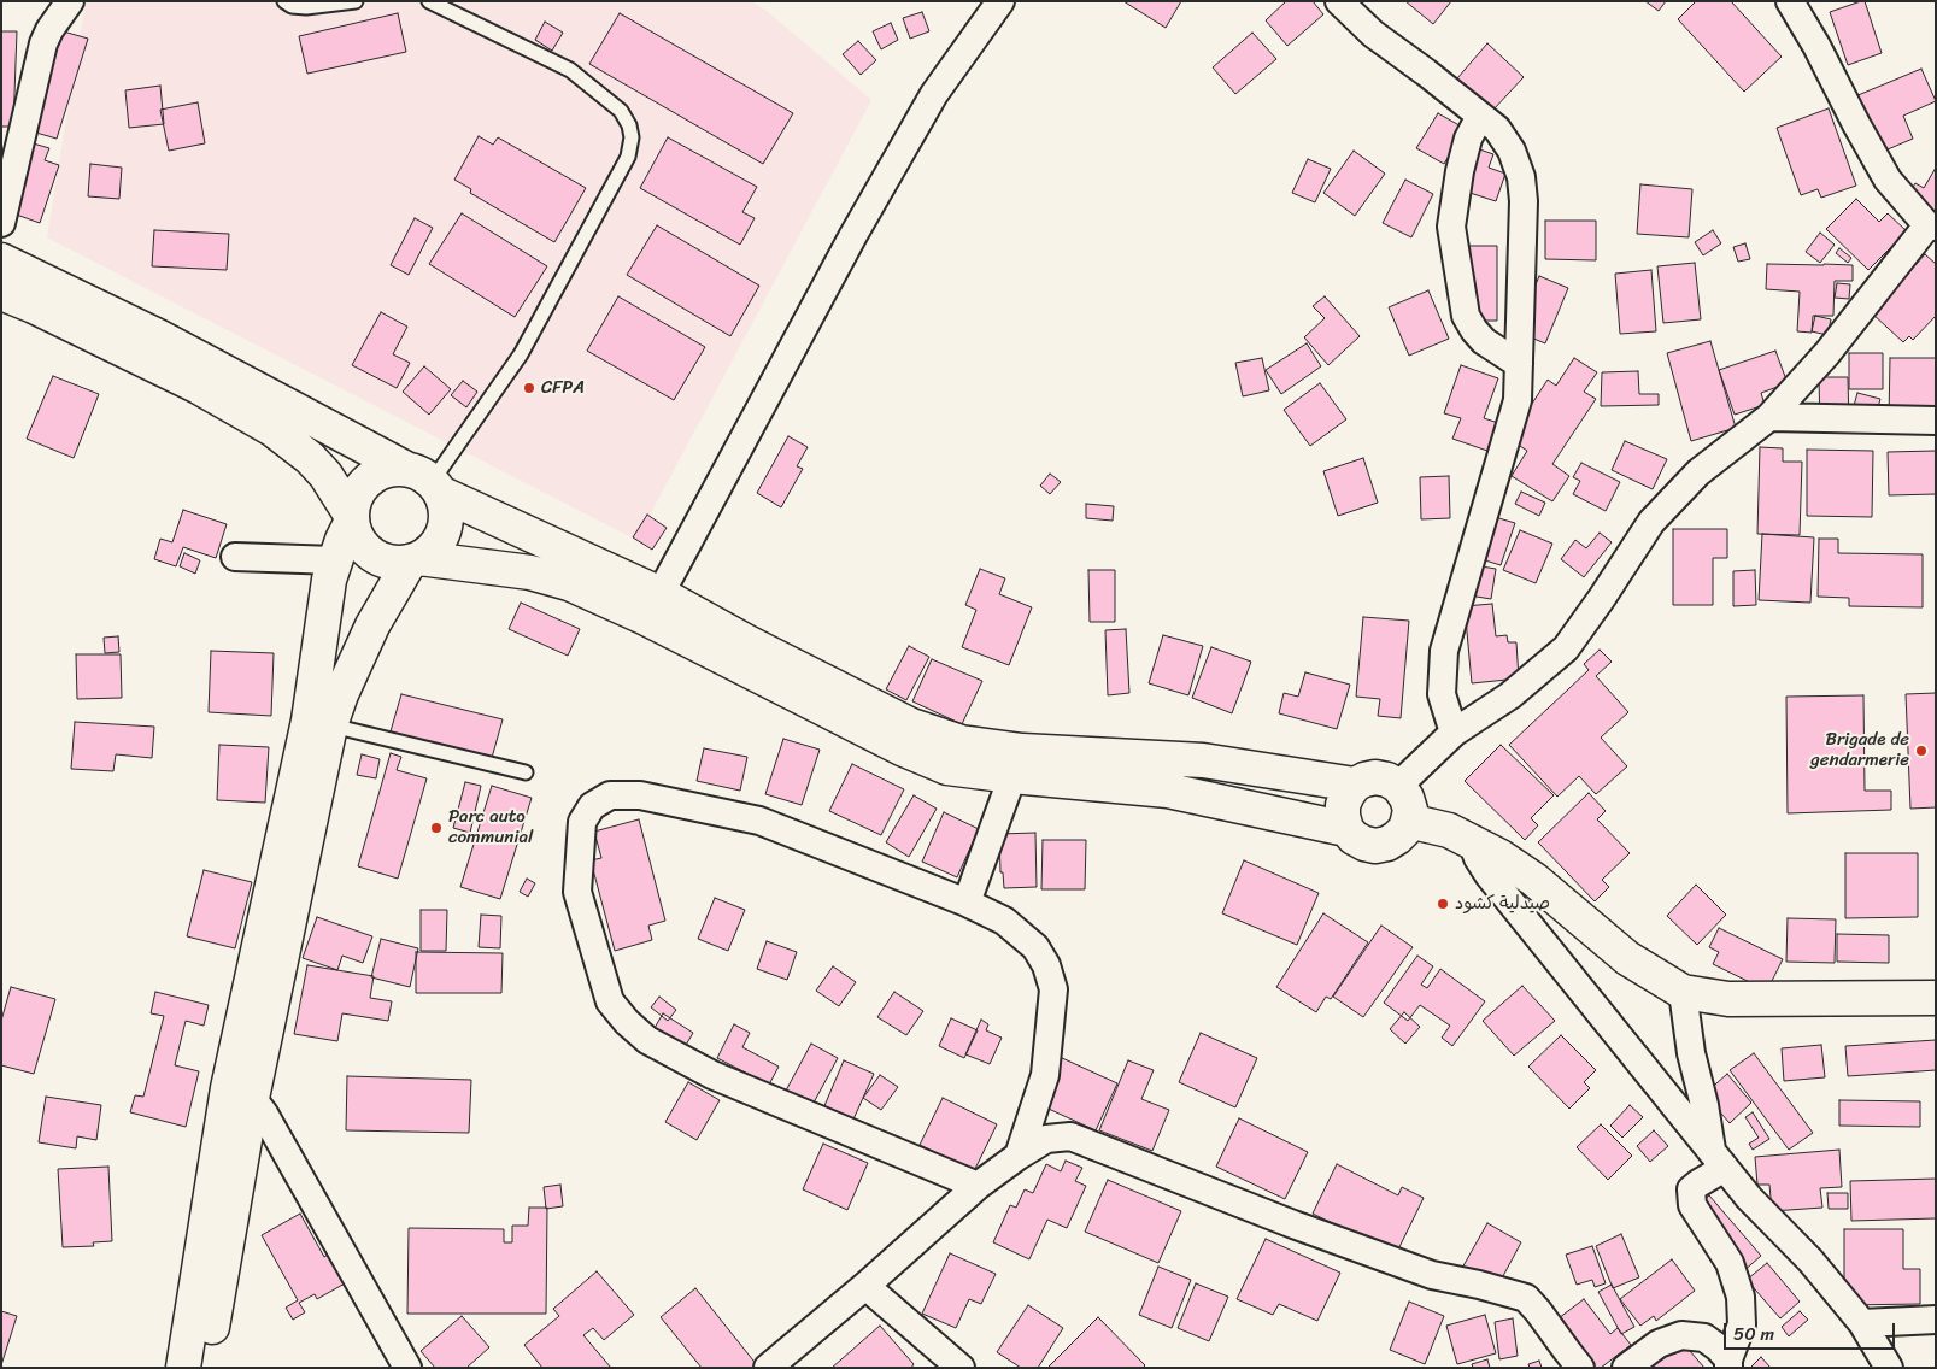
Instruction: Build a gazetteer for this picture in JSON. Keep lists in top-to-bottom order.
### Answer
{
  "places": [
    "CFPA",
    "Brigade de gendarmerie",
    "Parc auto communial",
    "صيدلية كشود"
  ],
  "scale_bar": "50 m"
}
